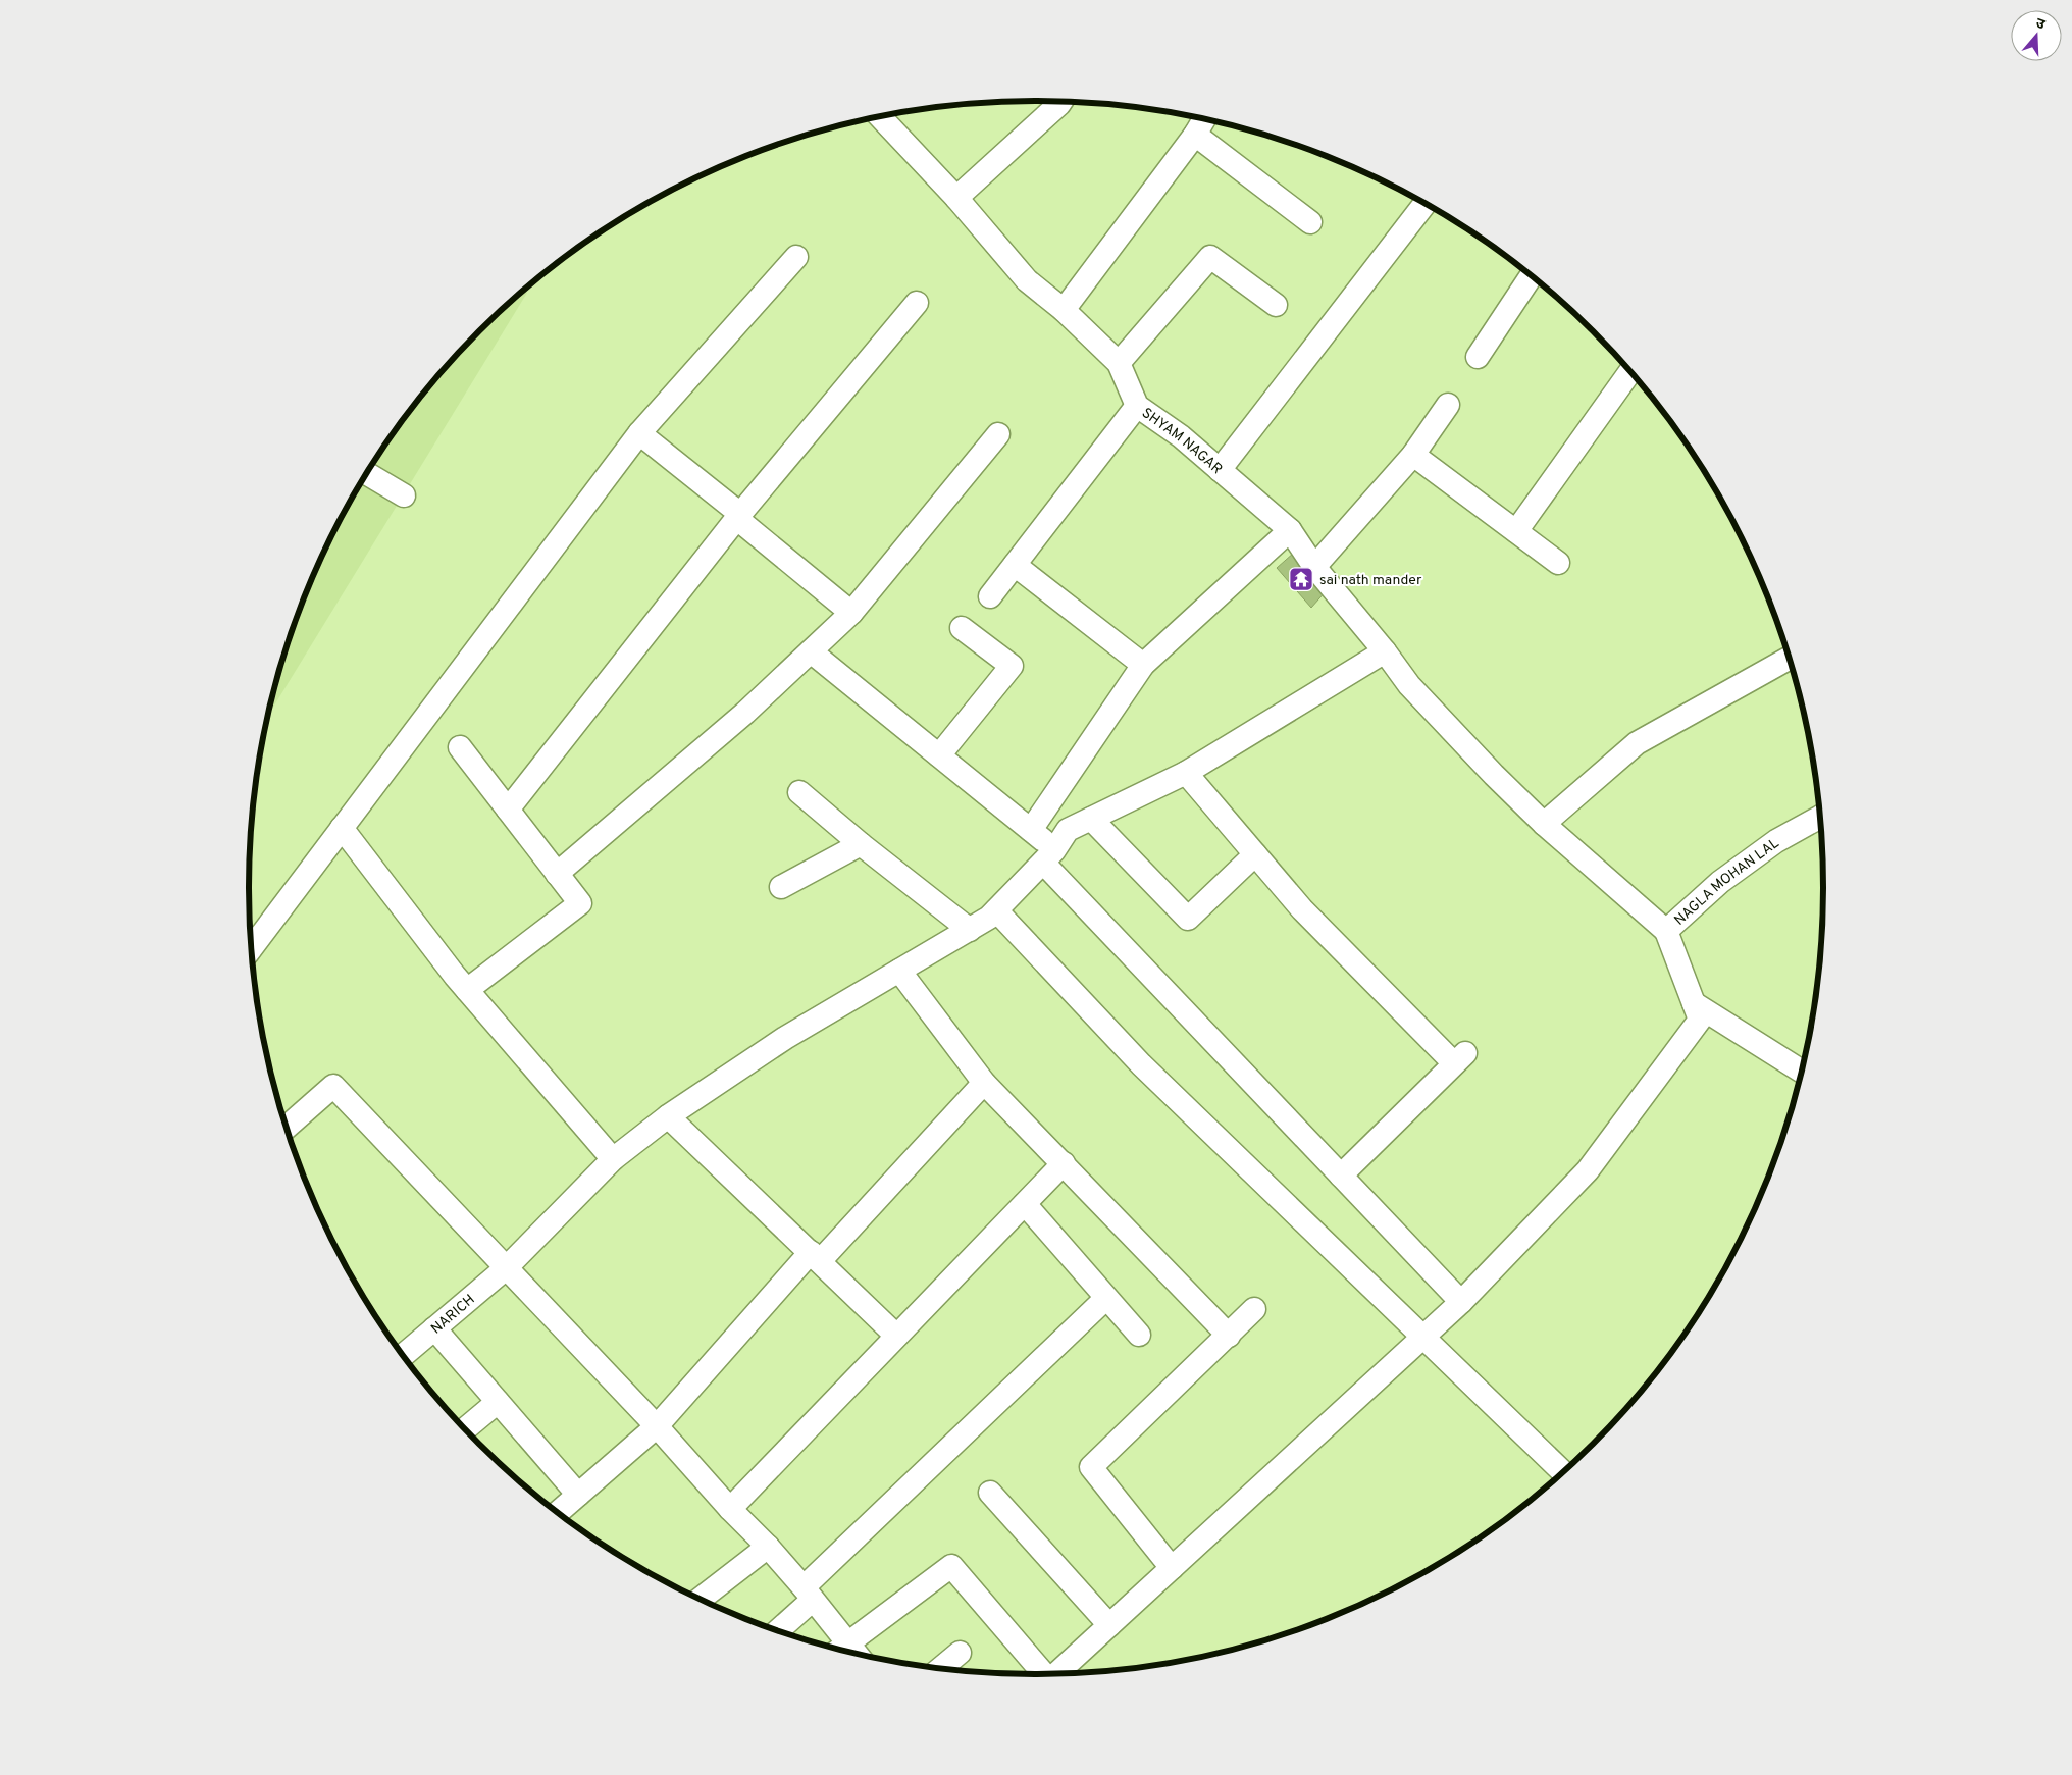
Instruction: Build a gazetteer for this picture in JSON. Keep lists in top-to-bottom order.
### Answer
{
  "streets": {
    "street": ["SHYAM NAGAR", "NAGLA MOHAN LAL", "NARICH"]
  },
  "crossings": [
    ["SHYAM NAGAR", "NAGLA MOHAN LAL"],
    ["SHYAM NAGAR", "NARICH"]
  ],
  "places": {
    "temple": ["sai nath mander"]
  },
  "north": "top"
}
